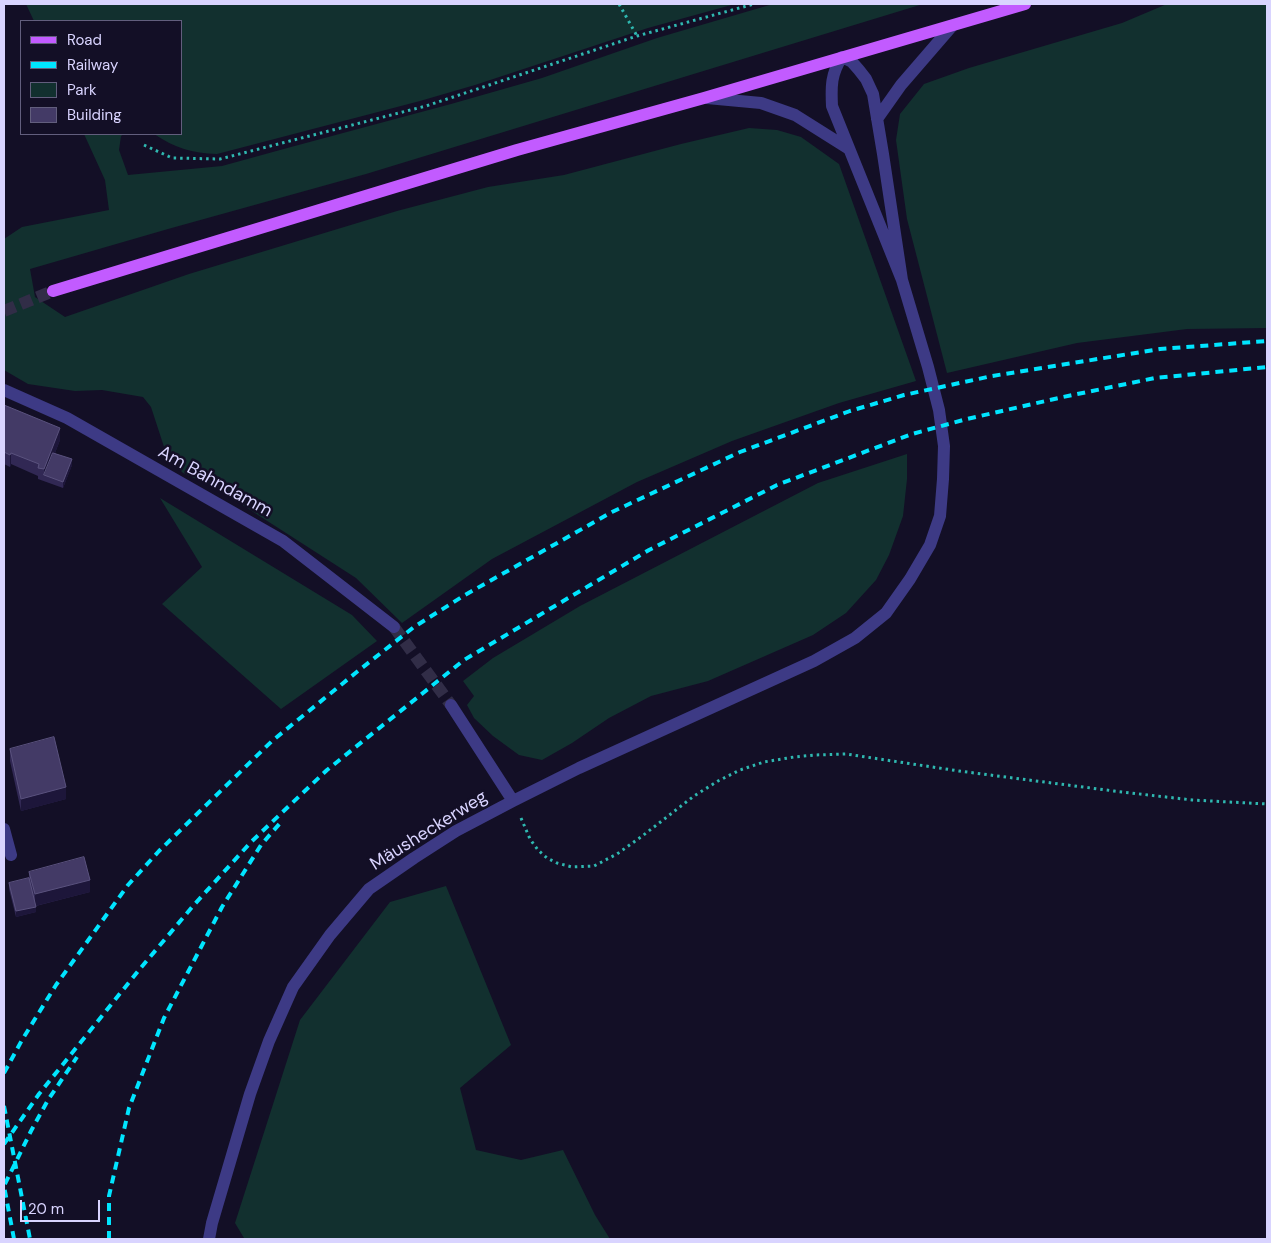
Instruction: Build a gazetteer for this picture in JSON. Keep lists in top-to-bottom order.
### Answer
{
  "streets": {
    "street": ["Am Bahndamm", "Mäusheckerweg"]
  },
  "legend": [
    "Road",
    "Railway",
    "Park",
    "Building"
  ],
  "scale_bar": "20 m"
}
